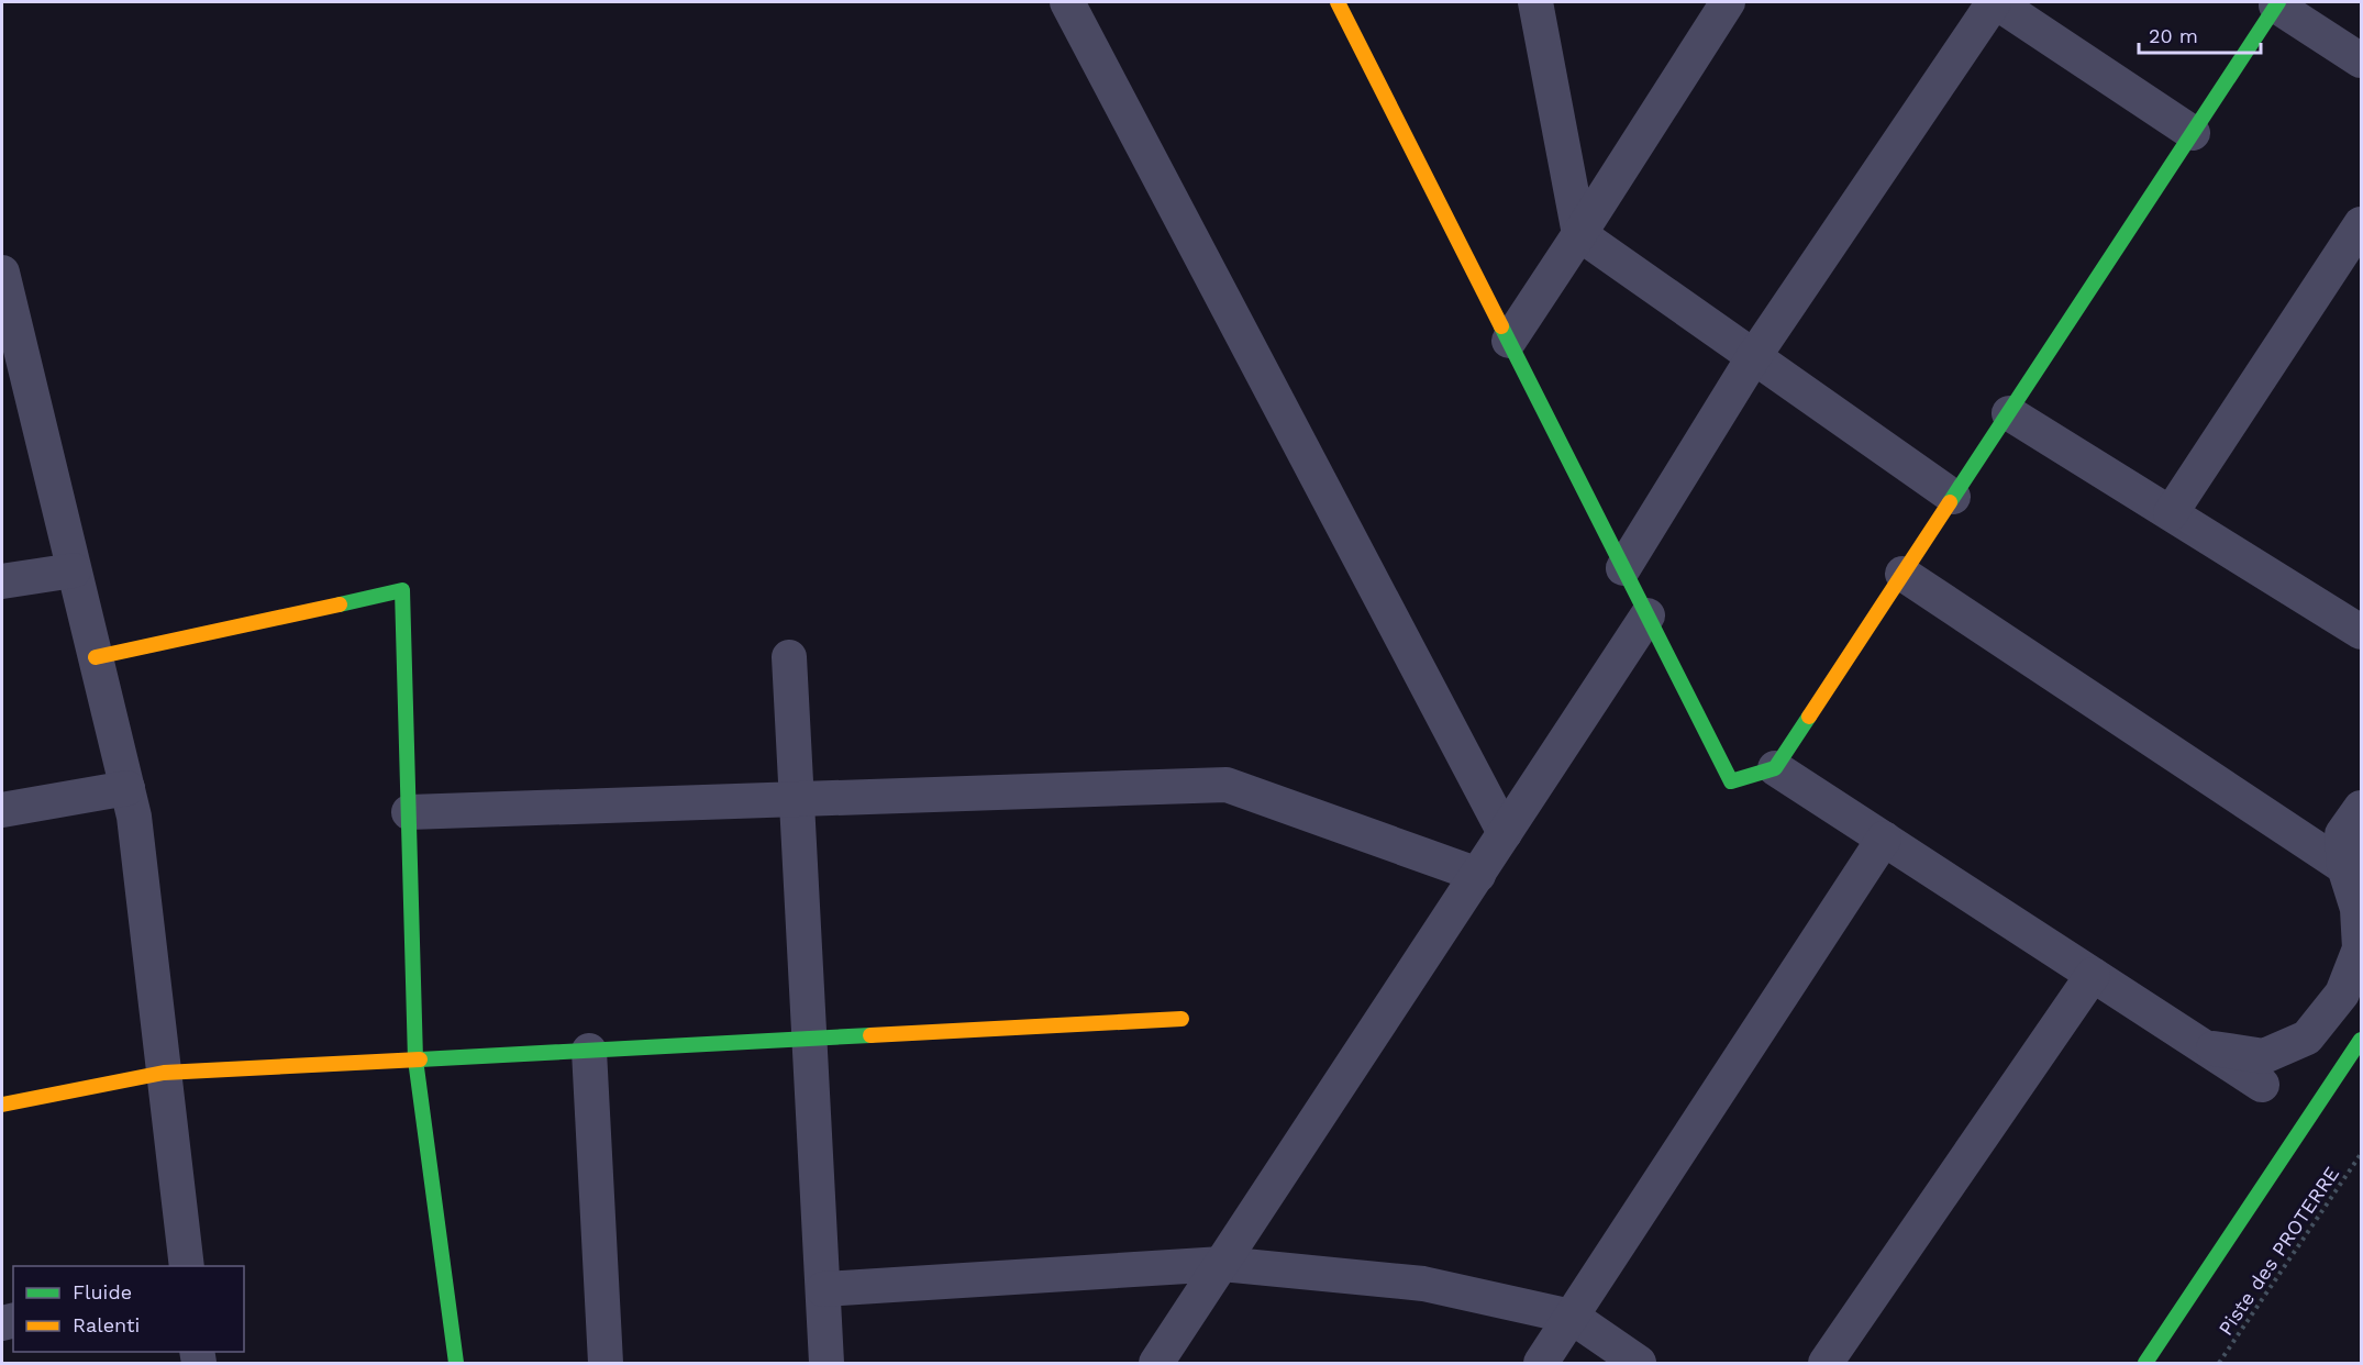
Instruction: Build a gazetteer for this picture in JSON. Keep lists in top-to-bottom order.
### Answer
{
  "streets": {
    "path": ["Piste des PROTERRE"]
  },
  "legend": ["Fluide", "Ralenti"],
  "scale_bar": "20 m"
}
